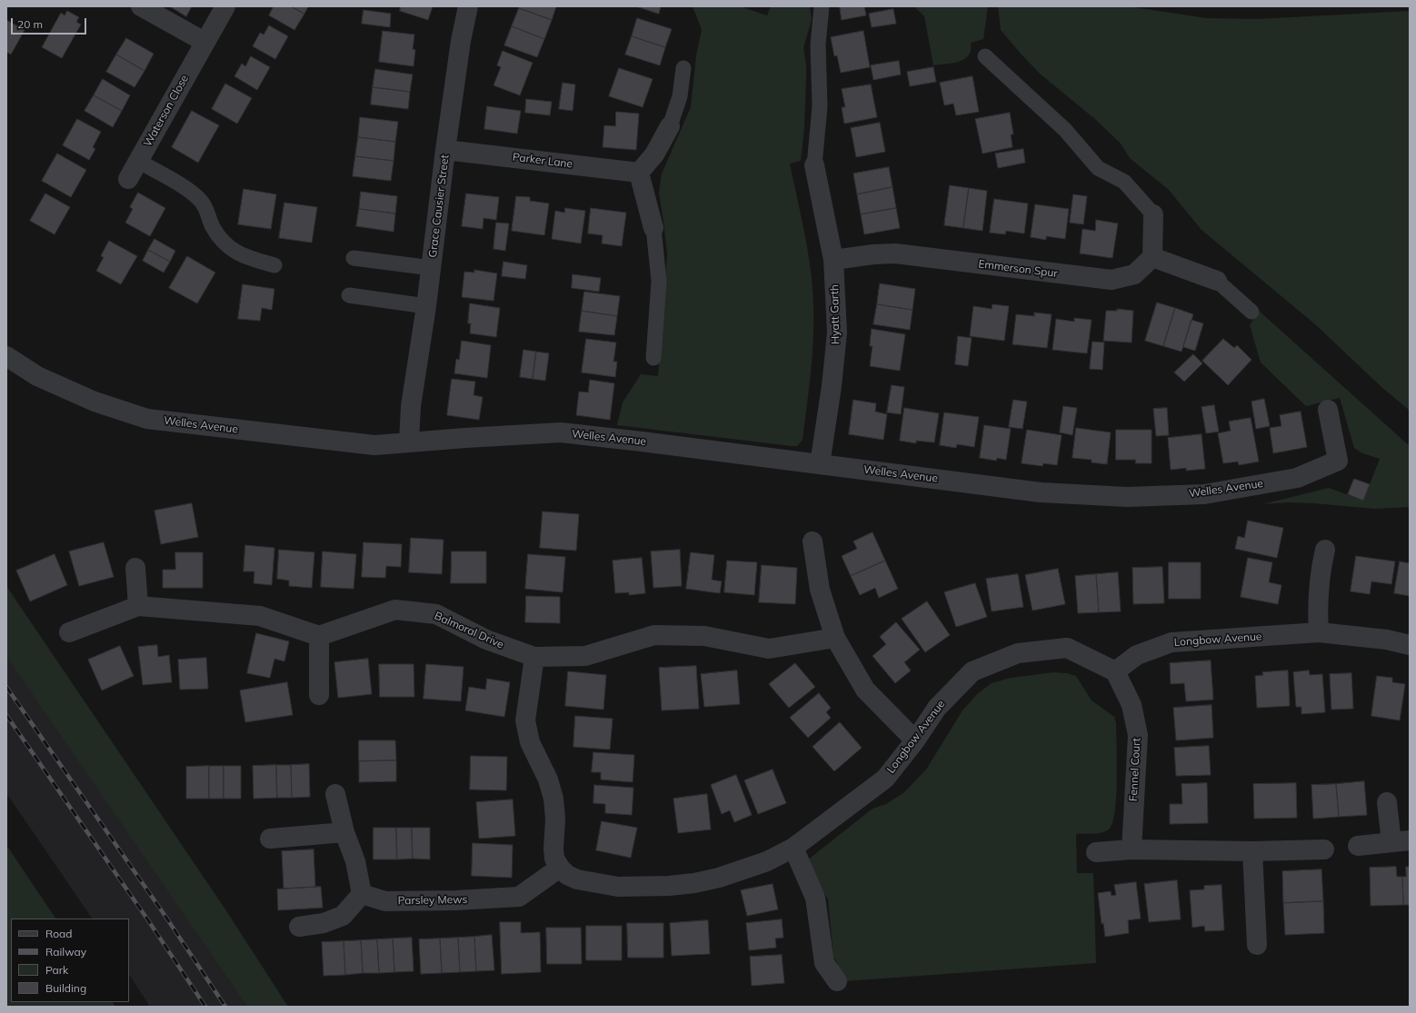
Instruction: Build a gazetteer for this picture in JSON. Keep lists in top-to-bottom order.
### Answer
{
  "streets": {
    "street": [
      "Waterson Close",
      "Parker Lane",
      "Grace Causier Street",
      "Emmerson Spur",
      "Hyatt Garth",
      "Welles Avenue",
      "Balmoral Drive",
      "Longbow Avenue",
      "Fennel Court",
      "Parsley Mews"
    ]
  },
  "crossings": [
    ["Parker Lane", "Grace Causier Street"],
    ["Grace Causier Street", "Welles Avenue"],
    ["Emmerson Spur", "Hyatt Garth"],
    ["Hyatt Garth", "Welles Avenue"],
    ["Longbow Avenue", "Fennel Court"],
    ["Longbow Avenue", "Parsley Mews"]
  ],
  "legend": [
    "Road",
    "Railway",
    "Park",
    "Building"
  ],
  "scale_bar": "20 m"
}
